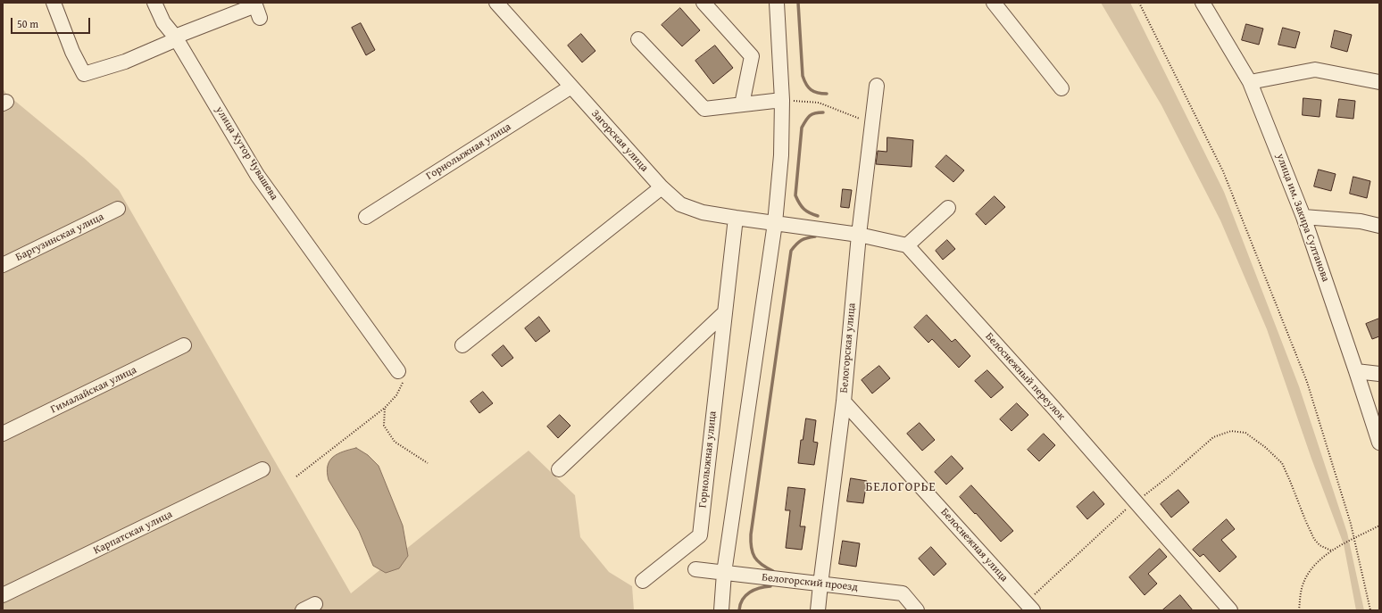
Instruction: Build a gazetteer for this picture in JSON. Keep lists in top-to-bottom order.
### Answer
{
  "streets": {
    "street": [
      "Загорская улица",
      "Горнолыжная улица",
      "улица Хутор Чувашева",
      "улица им. Закира Султанова",
      "Баргузинская улица",
      "Белогорская улица",
      "Белоснежный переулок",
      "Гималайская улица",
      "Карпатская улица",
      "Белоснежная улица",
      "Белогорский проезд"
    ]
  },
  "crossings": [
    ["Загорская улица", "Горнолыжная улица"],
    ["Белогорская улица", "Белоснежная улица"],
    ["Белогорская улица", "Белогорский проезд"]
  ],
  "districts": ["БЕЛОГОРЬЕ"],
  "scale_bar": "50 m"
}
